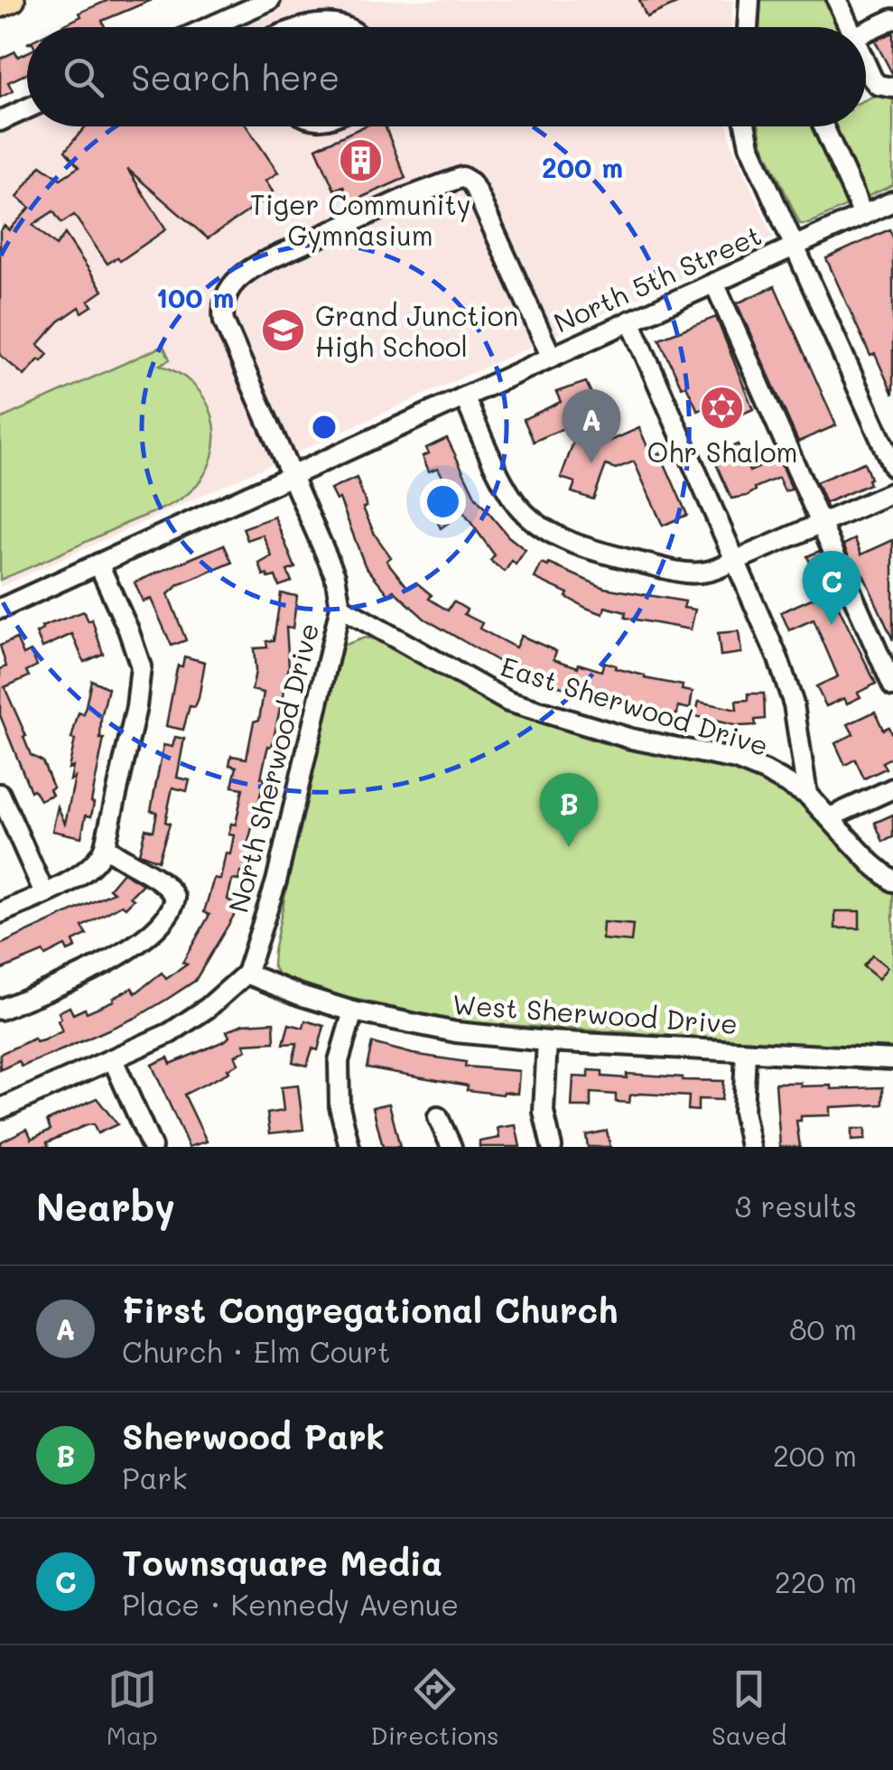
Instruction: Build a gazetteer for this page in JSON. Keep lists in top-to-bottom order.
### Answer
{
  "streets": {
    "street": [
      "North 5th Street",
      "East Sherwood Drive",
      "North Sherwood Drive",
      "West Sherwood Drive"
    ]
  },
  "crossings": [
    ["North 5th Street", "North Sherwood Drive"],
    ["East Sherwood Drive", "North Sherwood Drive"],
    ["North Sherwood Drive", "West Sherwood Drive"]
  ],
  "places": {
    "building": ["Tiger Community Gymnasium"],
    "school or university": ["Grand Junction High School"],
    "synagogue": ["Ohr Shalom"]
  },
  "page": {
    "search": "Search here",
    "pins": ["A", "C", "B"],
    "heading": ["Nearby", "3 results"],
    "list": [
      {
        "mark": "A",
        "name": "First Congregational Church",
        "note": "Church · Elm Court",
        "value": "80 m"
      },
      {
        "mark": "B",
        "name": "Sherwood Park",
        "note": "Park",
        "value": "200 m"
      },
      {
        "mark": "C",
        "name": "Townsquare Media",
        "note": "Place · Kennedy Avenue",
        "value": "220 m"
      }
    ],
    "nav": ["Map", "Directions", "Saved"]
  },
  "rings": ["200 m", "100 m"]
}
